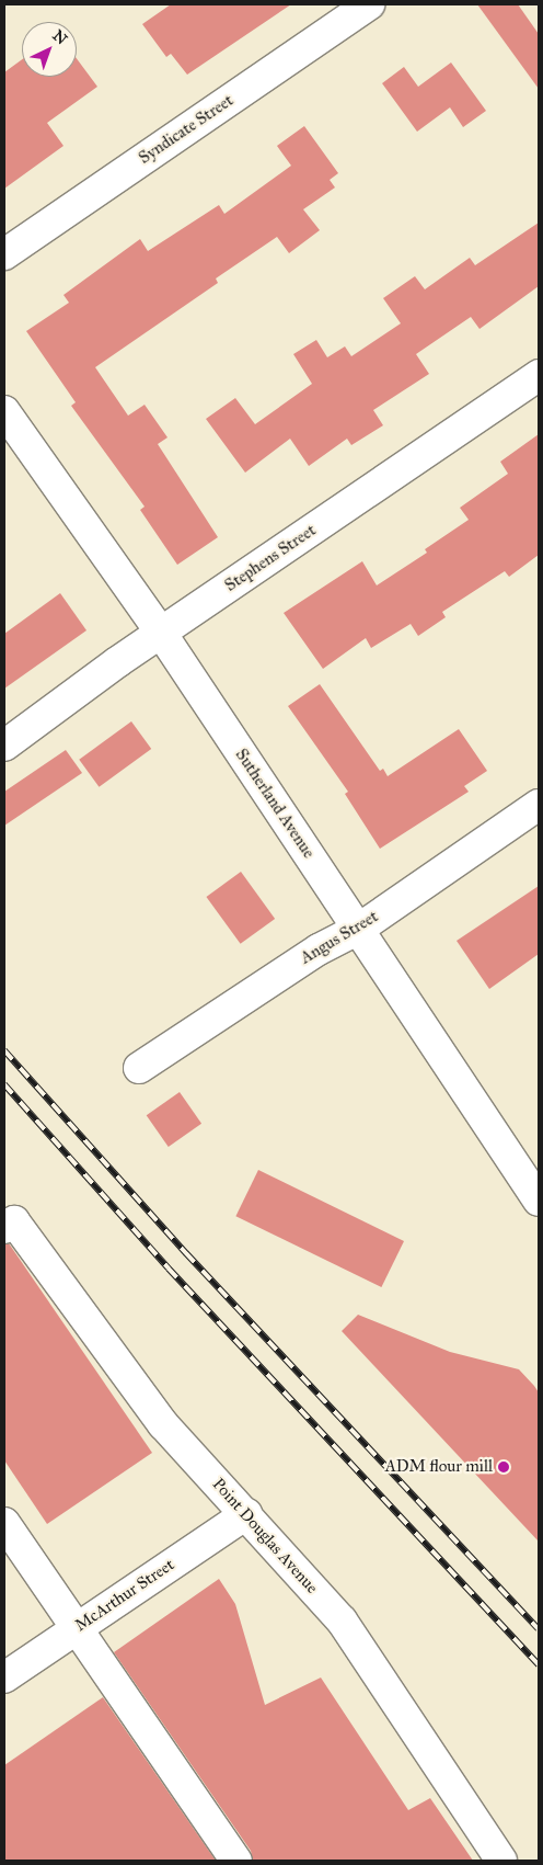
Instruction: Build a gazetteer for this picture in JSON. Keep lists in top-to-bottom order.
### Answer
{
  "streets": {
    "street": [
      "Syndicate Street",
      "Stephens Street",
      "Sutherland Avenue",
      "Angus Street",
      "Point Douglas Avenue",
      "McArthur Street"
    ]
  },
  "crossings": [
    ["Stephens Street", "Sutherland Avenue"],
    ["Sutherland Avenue", "Angus Street"],
    ["Point Douglas Avenue", "McArthur Street"]
  ],
  "places": ["ADM flour mill"],
  "north": "top right"
}
